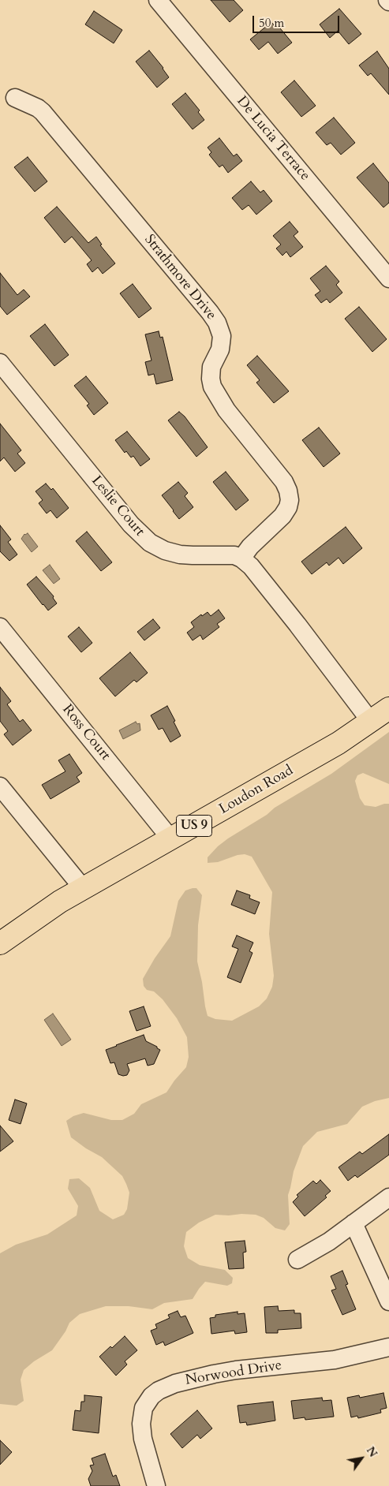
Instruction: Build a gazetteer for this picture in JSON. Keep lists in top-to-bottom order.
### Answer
{
  "streets": {
    "main road": ["Loudon Road", "US 9"],
    "street": [
      "De Lucia Terrace",
      "Strathmore Drive",
      "Leslie Court",
      "Ross Court",
      "Norwood Drive"
    ]
  },
  "crossings": [
    ["Strathmore Drive", "Leslie Court"],
    ["Ross Court", "Loudon Road"]
  ],
  "scale_bar": "50 m",
  "north": "top right"
}
